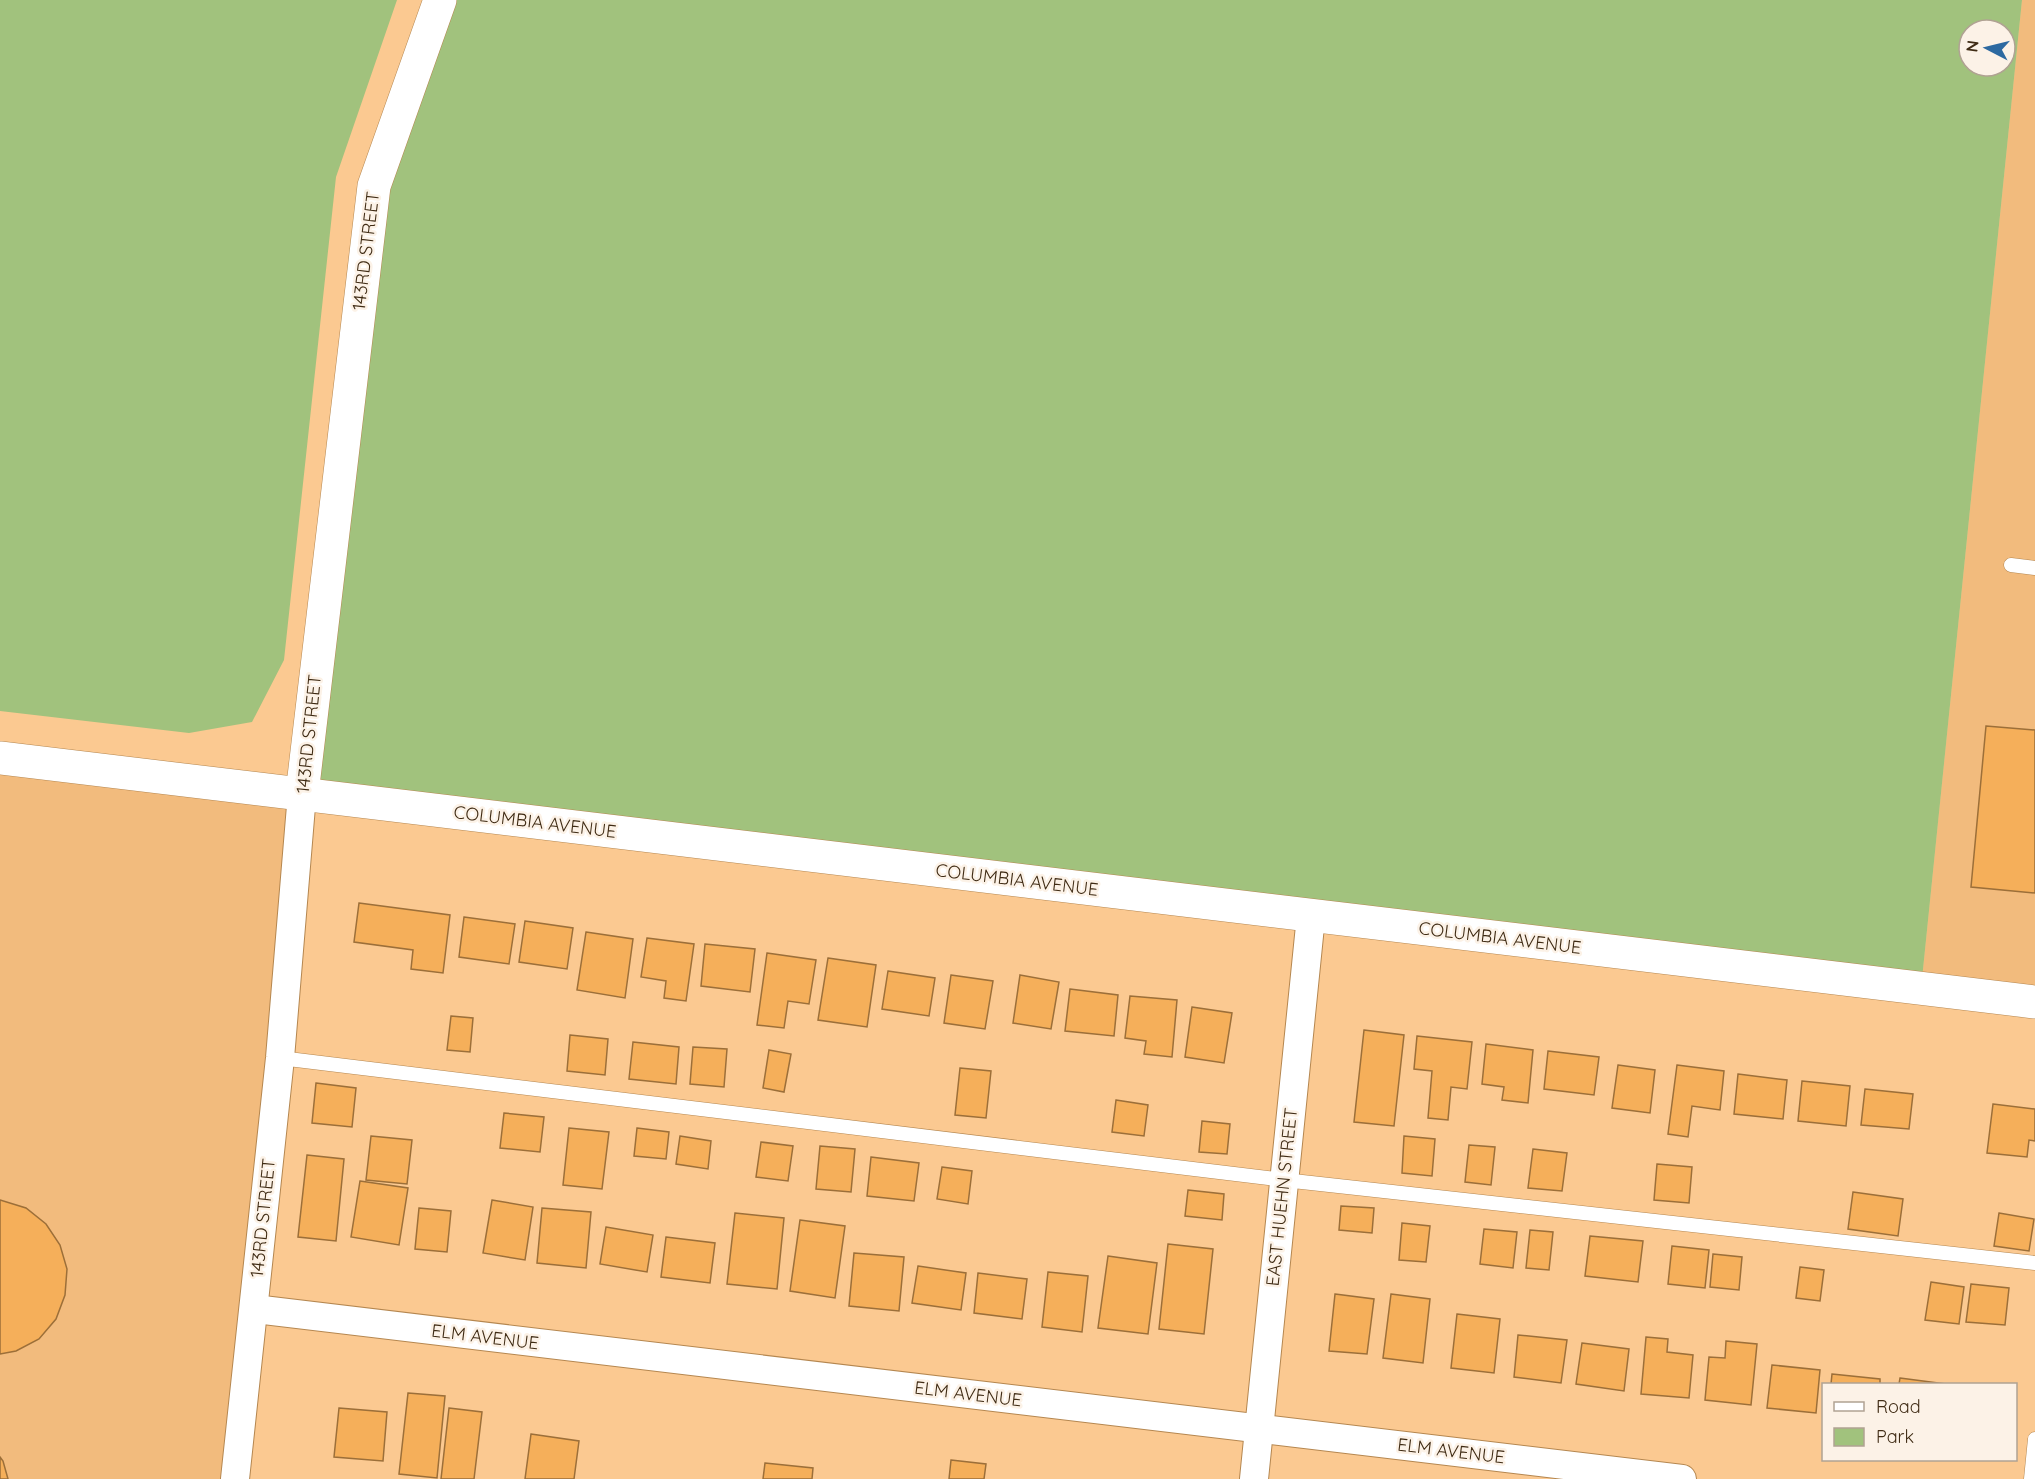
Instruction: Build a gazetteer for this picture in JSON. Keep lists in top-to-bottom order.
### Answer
{
  "streets": {
    "street": [
      "143RD STREET",
      "COLUMBIA AVENUE",
      "EAST HUEHN STREET",
      "ELM AVENUE"
    ]
  },
  "crossings": [
    ["143RD STREET", "COLUMBIA AVENUE"],
    ["143RD STREET", "ELM AVENUE"],
    ["COLUMBIA AVENUE", "EAST HUEHN STREET"],
    ["EAST HUEHN STREET", "ELM AVENUE"]
  ],
  "legend": ["Road", "Park"],
  "north": "left"
}
